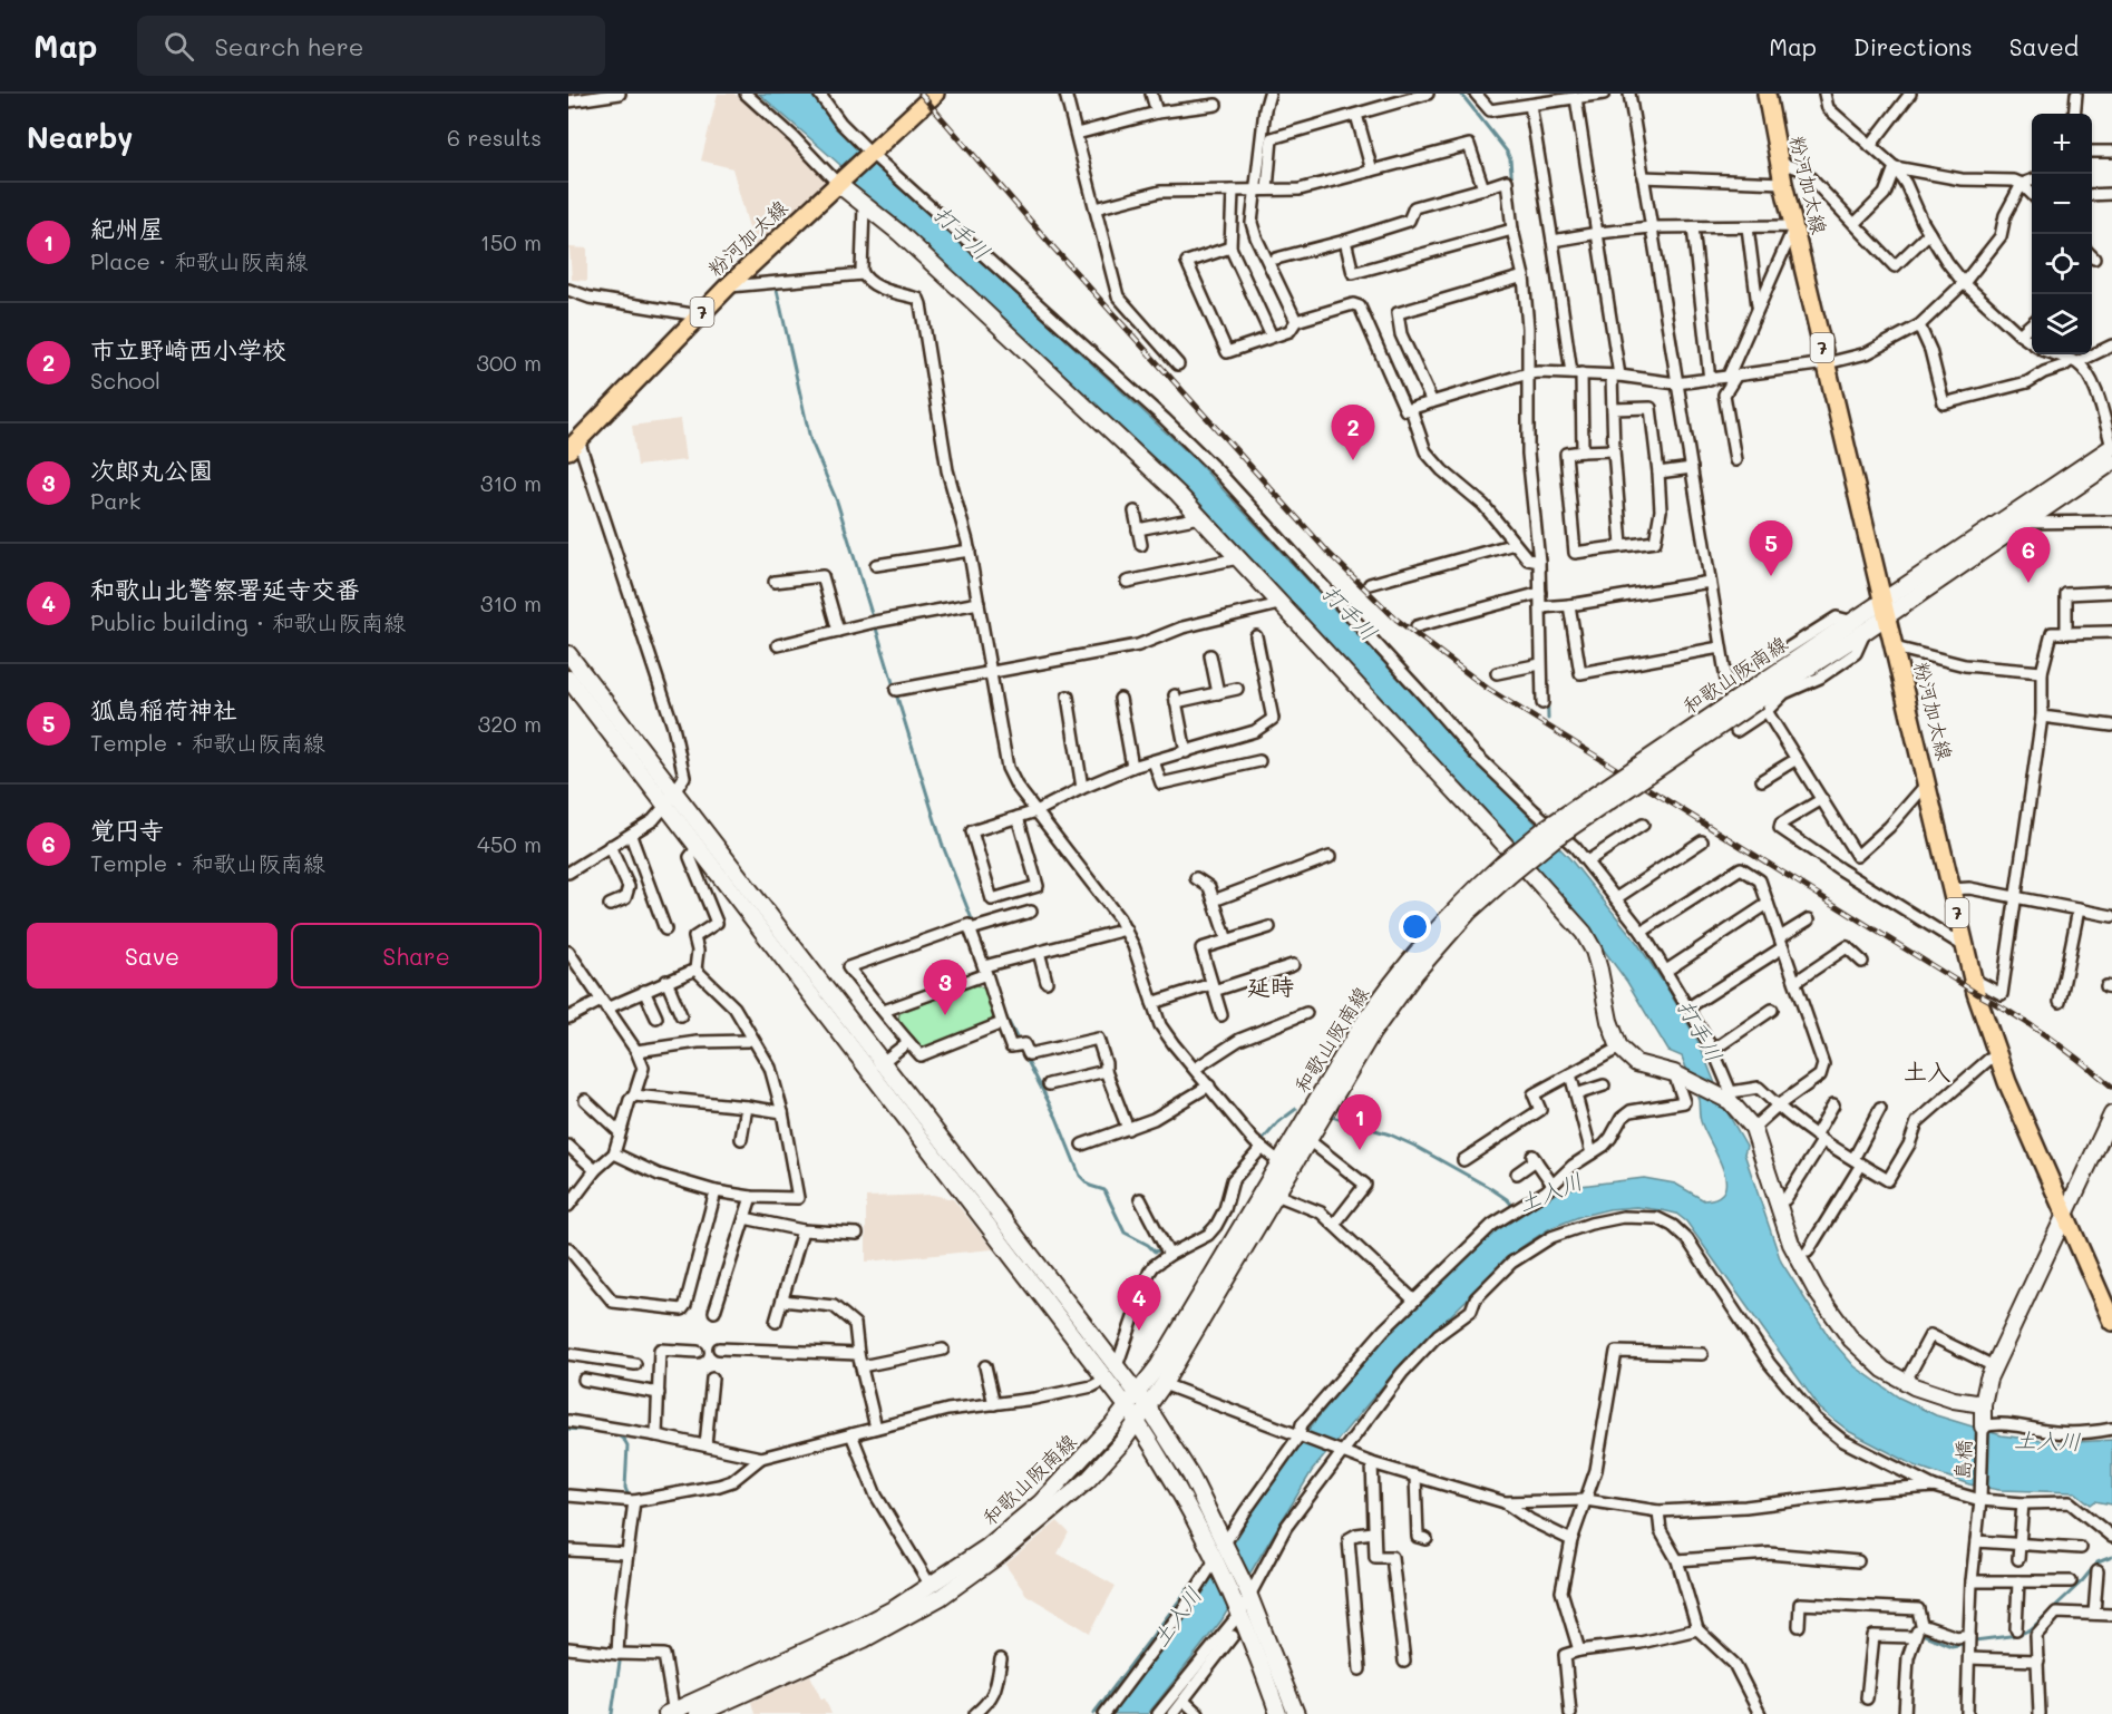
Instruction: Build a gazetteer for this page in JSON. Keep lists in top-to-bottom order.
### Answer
{
  "streets": {
    "main road": ["粉河加太線", "7"],
    "street": ["和歌山阪南線", "島橋"]
  },
  "crossings": [
    ["粉河加太線", "和歌山阪南線"]
  ],
  "districts": ["延時", "土入"],
  "water": ["打手川", "土入川"],
  "page": {
    "header": "Map",
    "search": "Search here",
    "nav": ["Map", "Directions", "Saved"],
    "heading": ["Nearby", "6 results"],
    "map_buttons": ["+", "−"],
    "list": [
      {
        "mark": "1",
        "name": "紀州屋",
        "note": "Place · 和歌山阪南線",
        "value": "150 m"
      },
      {
        "mark": "2",
        "name": "市立野崎西小学校",
        "note": "School",
        "value": "300 m"
      },
      {
        "mark": "3",
        "name": "次郎丸公園",
        "note": "Park",
        "value": "310 m"
      },
      {
        "mark": "4",
        "name": "和歌山北警察署延寺交番",
        "note": "Public building · 和歌山阪南線",
        "value": "310 m"
      },
      {
        "mark": "5",
        "name": "狐島稲荷神社",
        "note": "Temple · 和歌山阪南線",
        "value": "320 m"
      },
      {
        "mark": "6",
        "name": "覚円寺",
        "note": "Temple · 和歌山阪南線",
        "value": "450 m"
      }
    ],
    "pins": [
      "2",
      "5",
      "6",
      "3",
      "1",
      "4"
    ],
    "buttons": ["Save", "Share"]
  }
}
